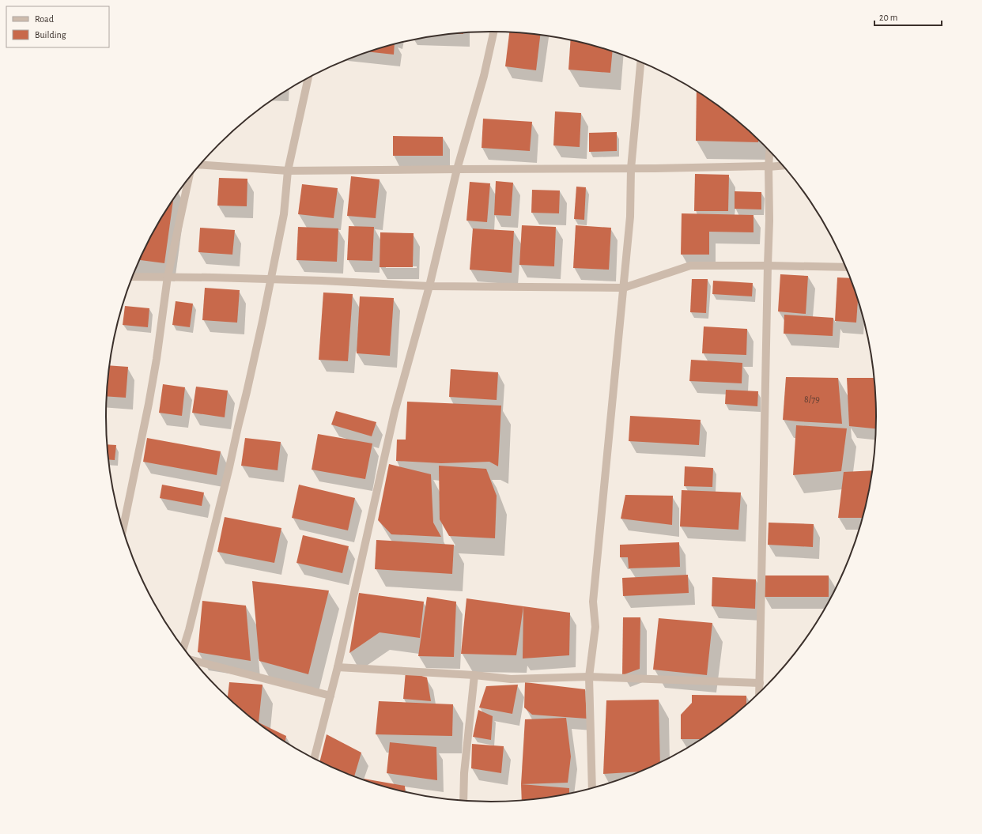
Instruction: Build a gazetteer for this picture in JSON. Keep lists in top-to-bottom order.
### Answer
{
  "house_numbers": ["8/79"],
  "legend": ["Road", "Building"],
  "scale_bar": "20 m"
}
